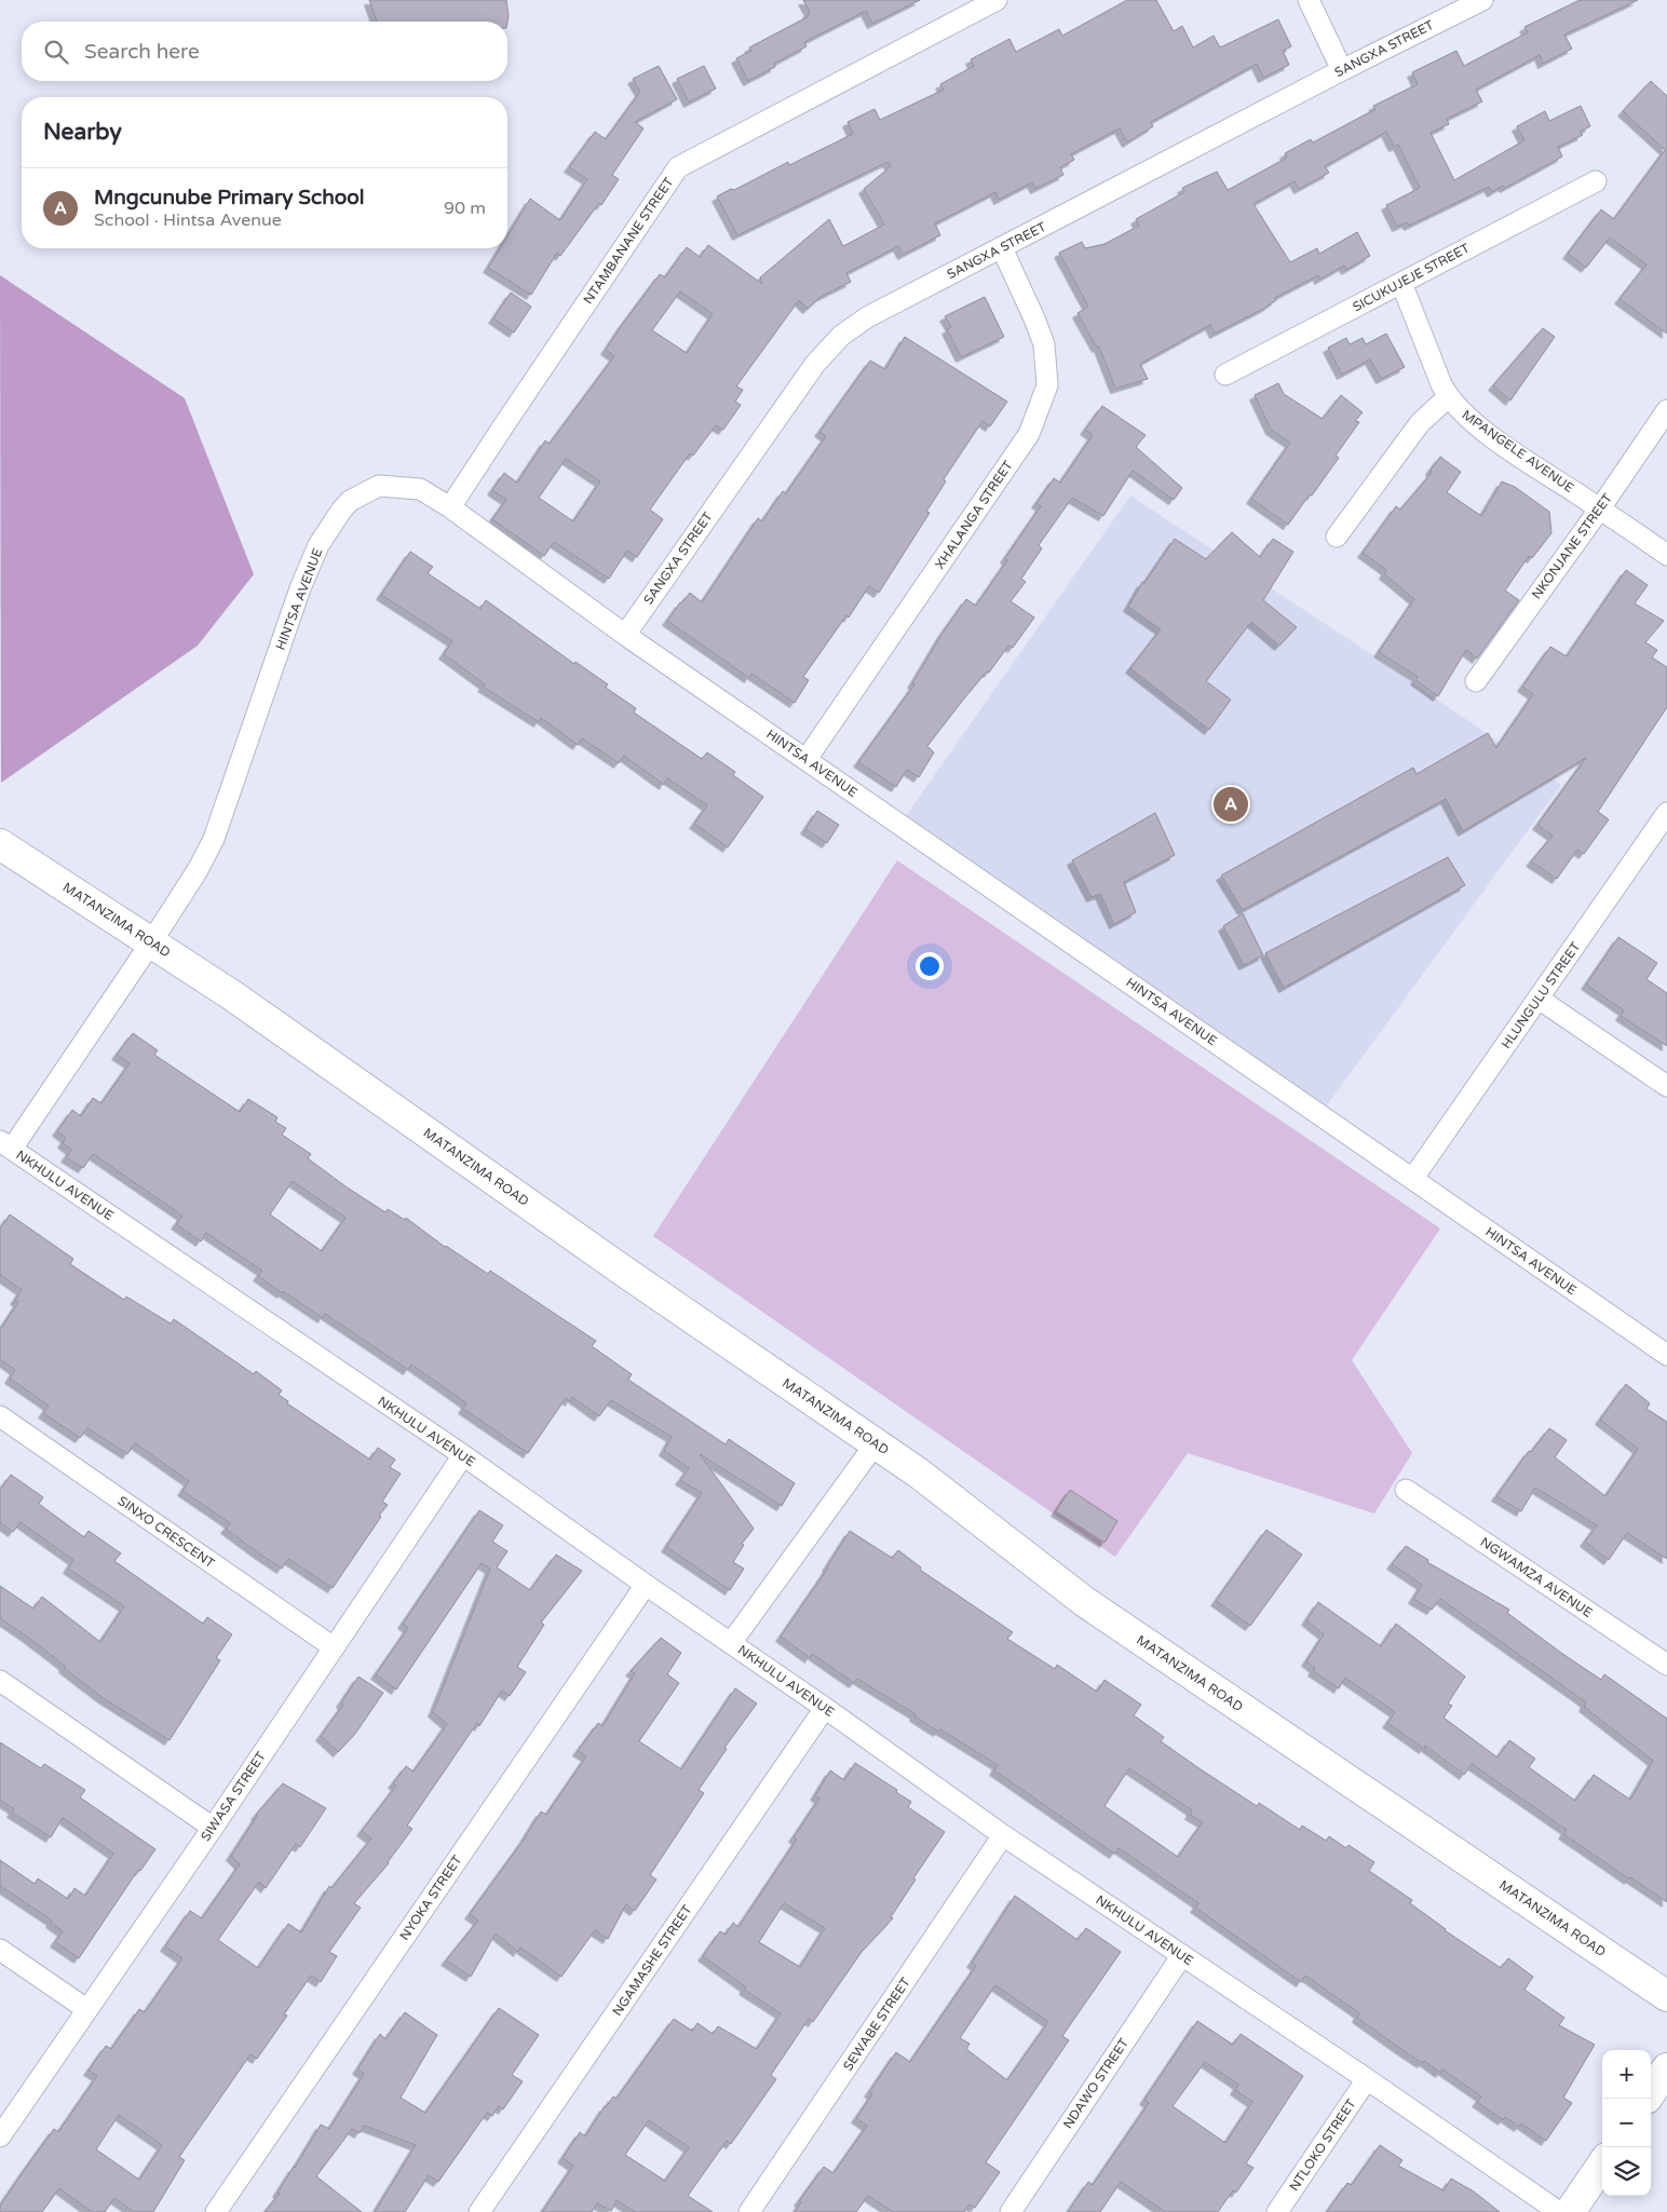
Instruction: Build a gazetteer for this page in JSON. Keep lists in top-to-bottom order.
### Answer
{
  "streets": {
    "street": [
      "SANGXA STREET",
      "NTAMBANANE STREET",
      "SICUKUJEJE STREET",
      "MPANGELE AVENUE",
      "XHALANGA STREET",
      "NKONJANE STREET",
      "HINTSA AVENUE",
      "MATANZIMA ROAD",
      "HLUNGULU STREET",
      "NKHULU AVENUE",
      "SINXO CRESCENT",
      "NGWAMZA AVENUE",
      "SIWASA STREET",
      "NYOKA STREET",
      "NGAMASHE STREET",
      "SEWABE STREET",
      "NDAWO STREET",
      "NTLOKO STREET"
    ]
  },
  "crossings": [
    ["SANGXA STREET", "XHALANGA STREET"],
    ["SANGXA STREET", "HINTSA AVENUE"],
    ["NTAMBANANE STREET", "HINTSA AVENUE"],
    ["SICUKUJEJE STREET", "MPANGELE AVENUE"],
    ["MPANGELE AVENUE", "NKONJANE STREET"],
    ["XHALANGA STREET", "HINTSA AVENUE"],
    ["HINTSA AVENUE", "MATANZIMA ROAD"],
    ["HINTSA AVENUE", "HLUNGULU STREET"],
    ["HINTSA AVENUE", "NKHULU AVENUE"],
    ["NKHULU AVENUE", "SIWASA STREET"],
    ["NKHULU AVENUE", "NYOKA STREET"],
    ["NKHULU AVENUE", "NGAMASHE STREET"],
    ["NKHULU AVENUE", "SEWABE STREET"],
    ["NKHULU AVENUE", "NDAWO STREET"],
    ["NKHULU AVENUE", "NTLOKO STREET"],
    ["SINXO CRESCENT", "SIWASA STREET"]
  ],
  "page": {
    "search": "Search here",
    "heading": "Nearby",
    "list": [
      {
        "mark": "A",
        "name": "Mngcunube Primary School",
        "note": "School · Hintsa Avenue",
        "value": "90 m"
      }
    ],
    "pins": "A",
    "map_buttons": ["+", "−"]
  }
}
